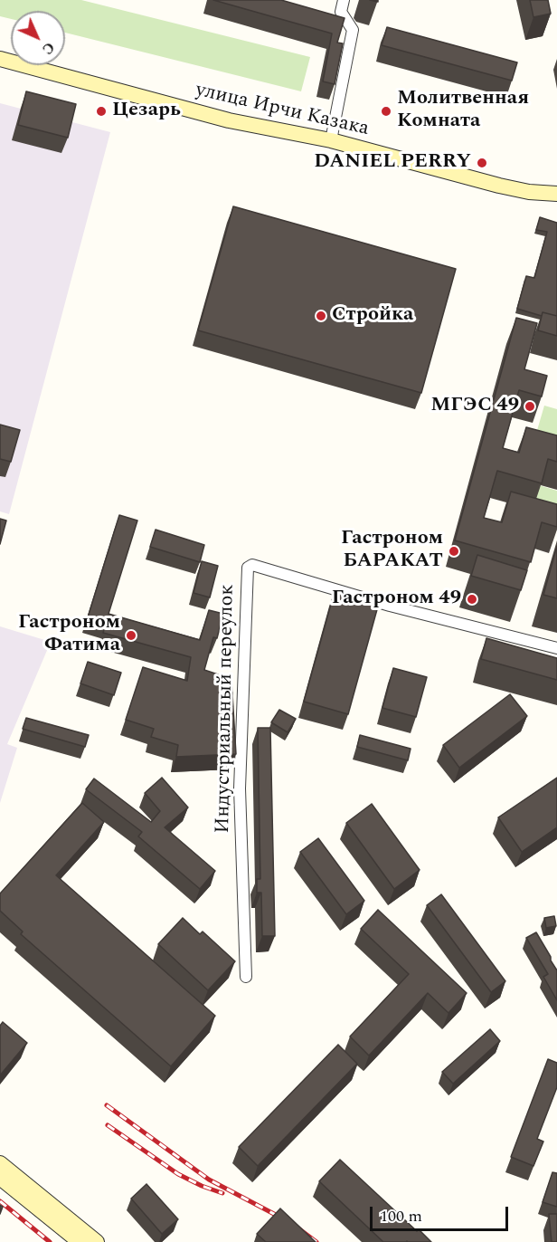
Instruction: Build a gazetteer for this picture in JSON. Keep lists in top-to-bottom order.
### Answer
{
  "streets": {
    "main road": ["улица Ирчи Казака"],
    "street": ["Индустриальный переулок"]
  },
  "places": [
    "Цезарь",
    "Молитвенная Комната",
    "DANIEL PERRY",
    "Стройка",
    "МГЭС 49",
    "Гастроном БАРАКАТ",
    "Гастроном 49",
    "Гастроном Фатима"
  ],
  "scale_bar": "100 m",
  "north": "bottom right"
}
